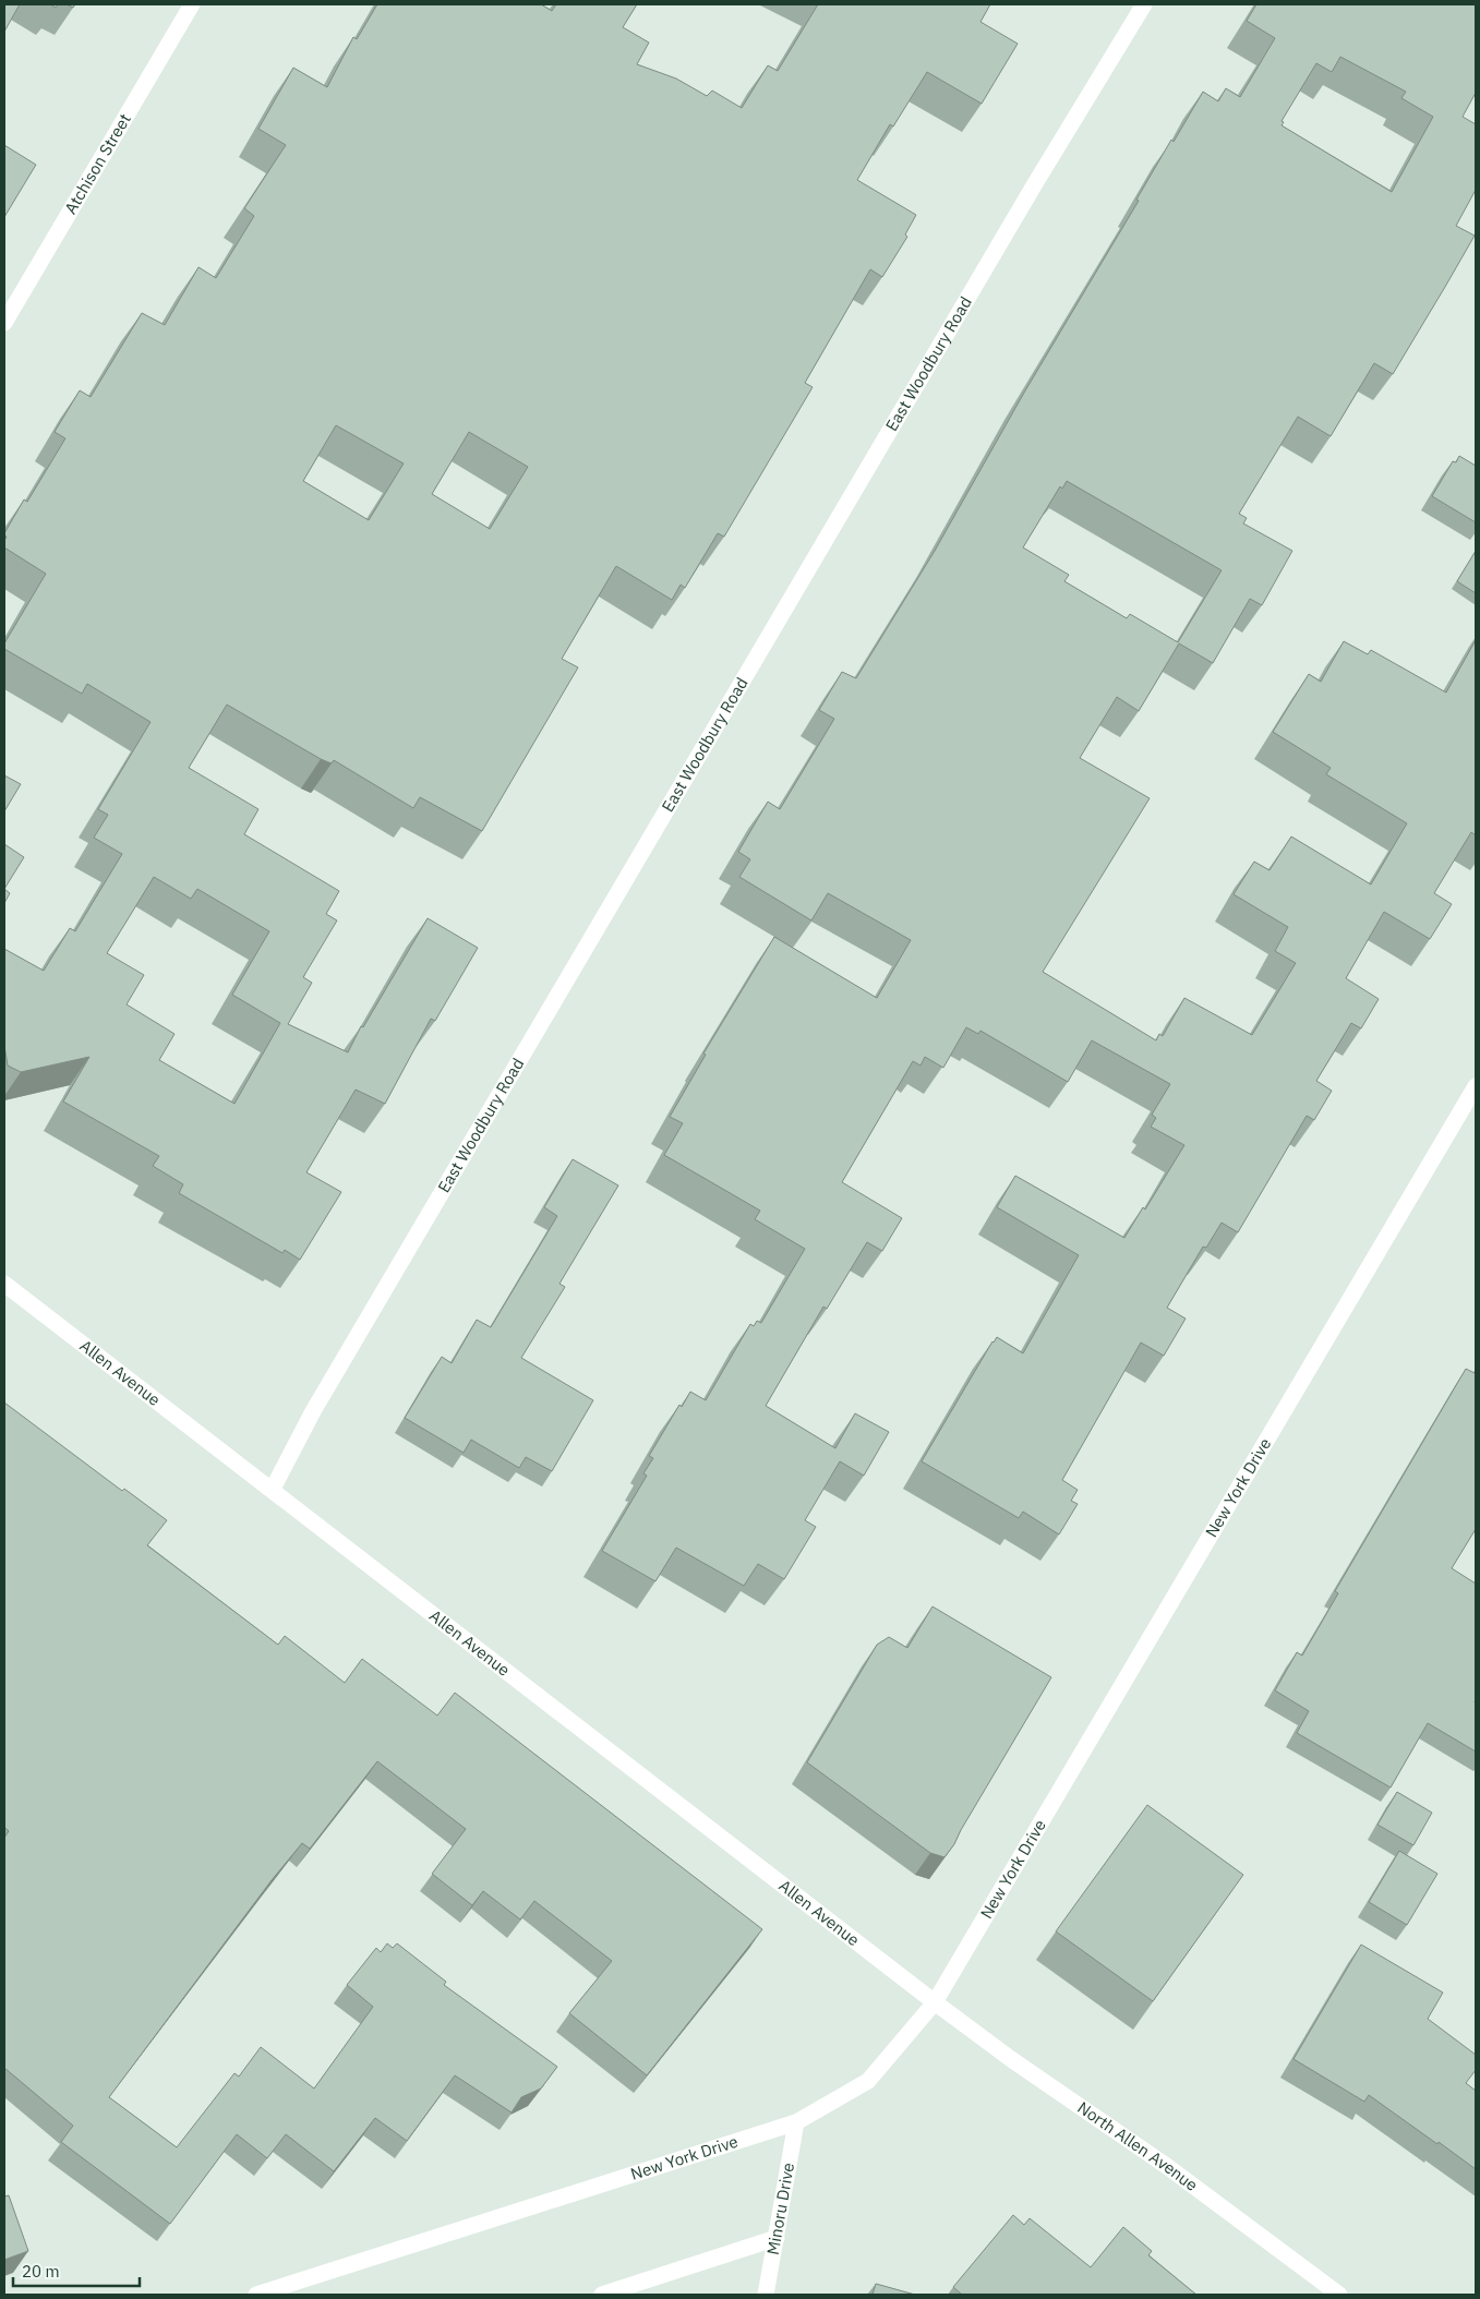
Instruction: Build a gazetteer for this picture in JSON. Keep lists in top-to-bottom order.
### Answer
{
  "streets": {
    "street": [
      "Atchison Street",
      "East Woodbury Road",
      "Allen Avenue",
      "New York Drive",
      "North Allen Avenue",
      "Minoru Drive"
    ]
  },
  "crossings": [
    ["East Woodbury Road", "Allen Avenue"],
    ["Allen Avenue", "New York Drive"],
    ["Allen Avenue", "North Allen Avenue"],
    ["New York Drive", "North Allen Avenue"],
    ["New York Drive", "Minoru Drive"]
  ],
  "scale_bar": "20 m"
}
